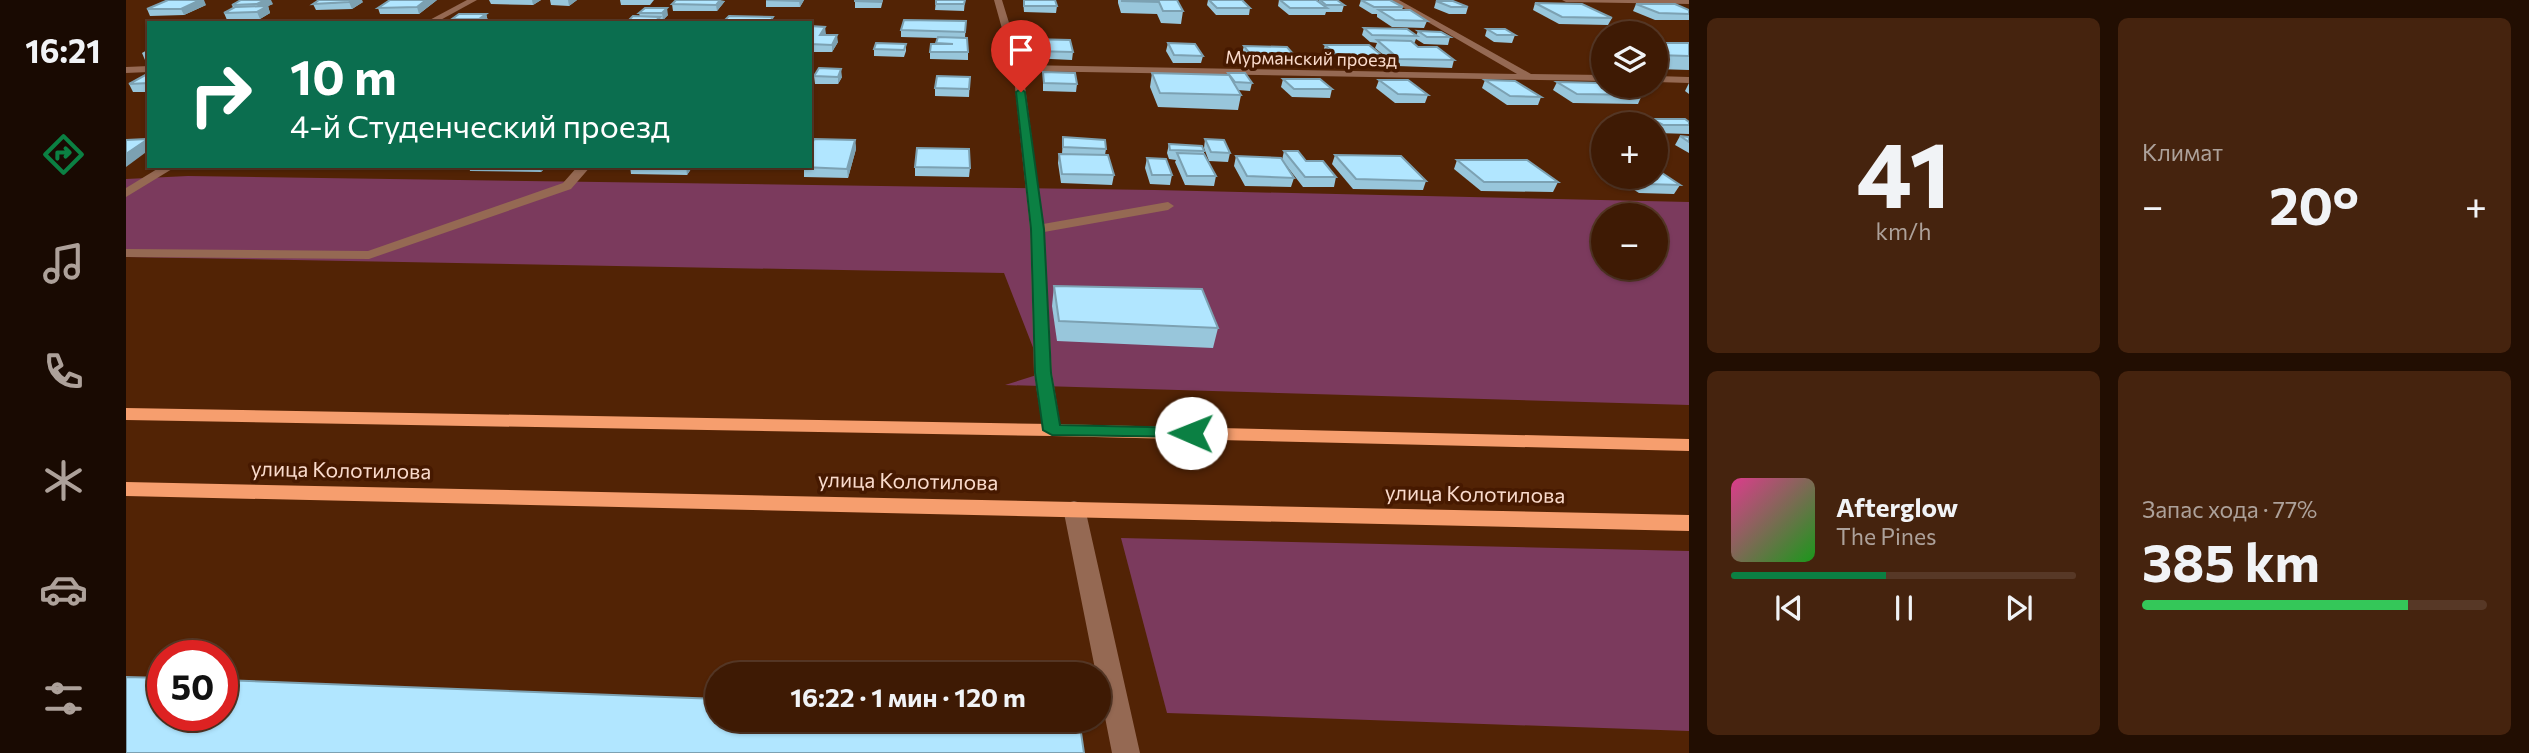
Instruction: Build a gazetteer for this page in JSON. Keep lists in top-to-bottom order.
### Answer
{
  "streets": {
    "main road": ["улица Колотилова"],
    "street": ["Мурманский проезд"]
  },
  "page": {
    "tabs": "16:21",
    "tile": [
      ["41", "km/h"],
      "Климат",
      ["Запас хода · 77%", "385 km"]
    ],
    "map_buttons": ["+", "−"],
    "turn": ["10 m", "4-й Студенческий проезд"],
    "heat": ["−", "20°", "+"],
    "song": ["Afterglow", "The Pines"],
    "limit": "50",
    "trip": "16:22 · 1 мин · 120 m"
  }
}
